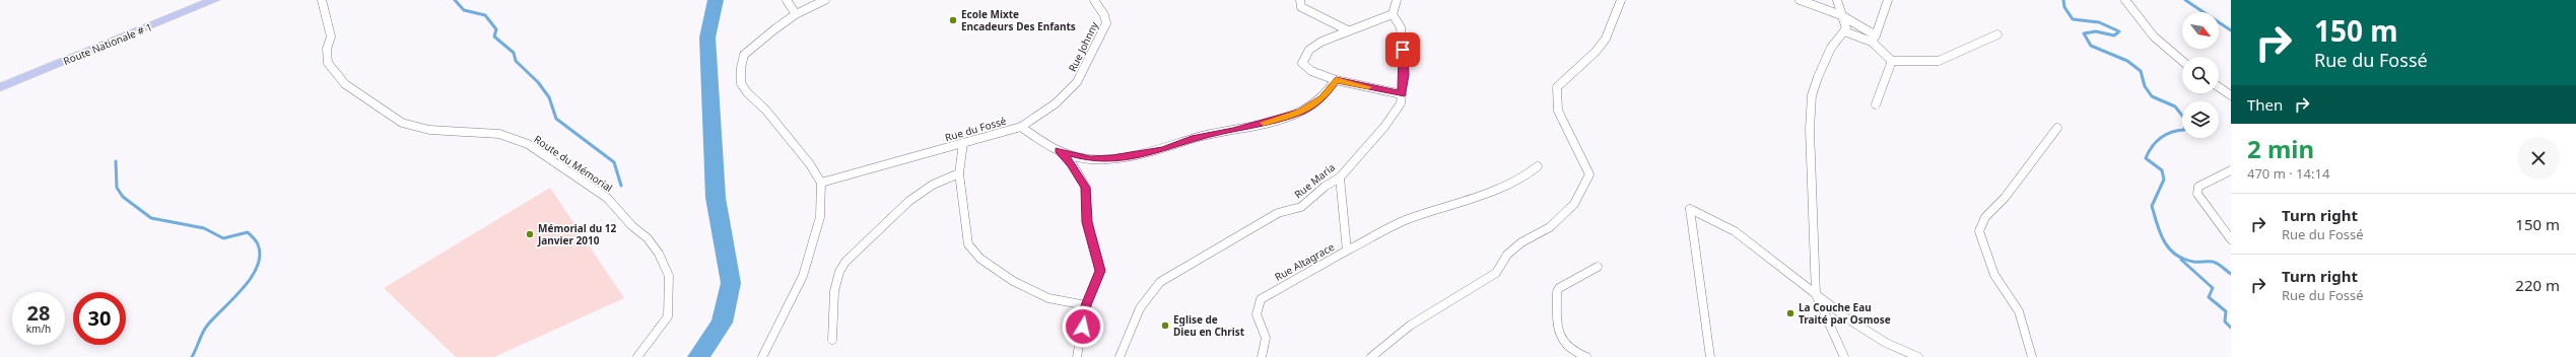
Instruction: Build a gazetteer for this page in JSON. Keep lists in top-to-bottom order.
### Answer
{
  "streets": {
    "main road": ["Route Nationale # 1"],
    "street": [
      "Rue Johnny",
      "Rue du Fossé",
      "Route du Mémorial",
      "Rue Maria",
      "Rue Altagrace"
    ]
  },
  "crossings": [
    ["Rue Johnny", "Rue du Fossé"],
    ["Rue Maria", "Rue Altagrace"]
  ],
  "places": [
    "Ecole Mixte Encadeurs Des Enfants",
    "Mémorial du 12 Janvier 2010",
    "La Couche Eau Traité par Osmose",
    "Eglise de Dieu en Christ"
  ],
  "north": "bottom right",
  "page": {
    "turn": ["150 m", "Rue du Fossé"],
    "then": "Then",
    "heading": ["2 min", "470 m · 14:14"],
    "list": [
      {
        "name": "Turn right",
        "note": "Rue du Fossé",
        "value": "150 m"
      },
      {
        "name": "Turn right",
        "note": "Rue du Fossé",
        "value": "220 m"
      }
    ],
    "speed": "28 km/h",
    "limit": "30"
  }
}
